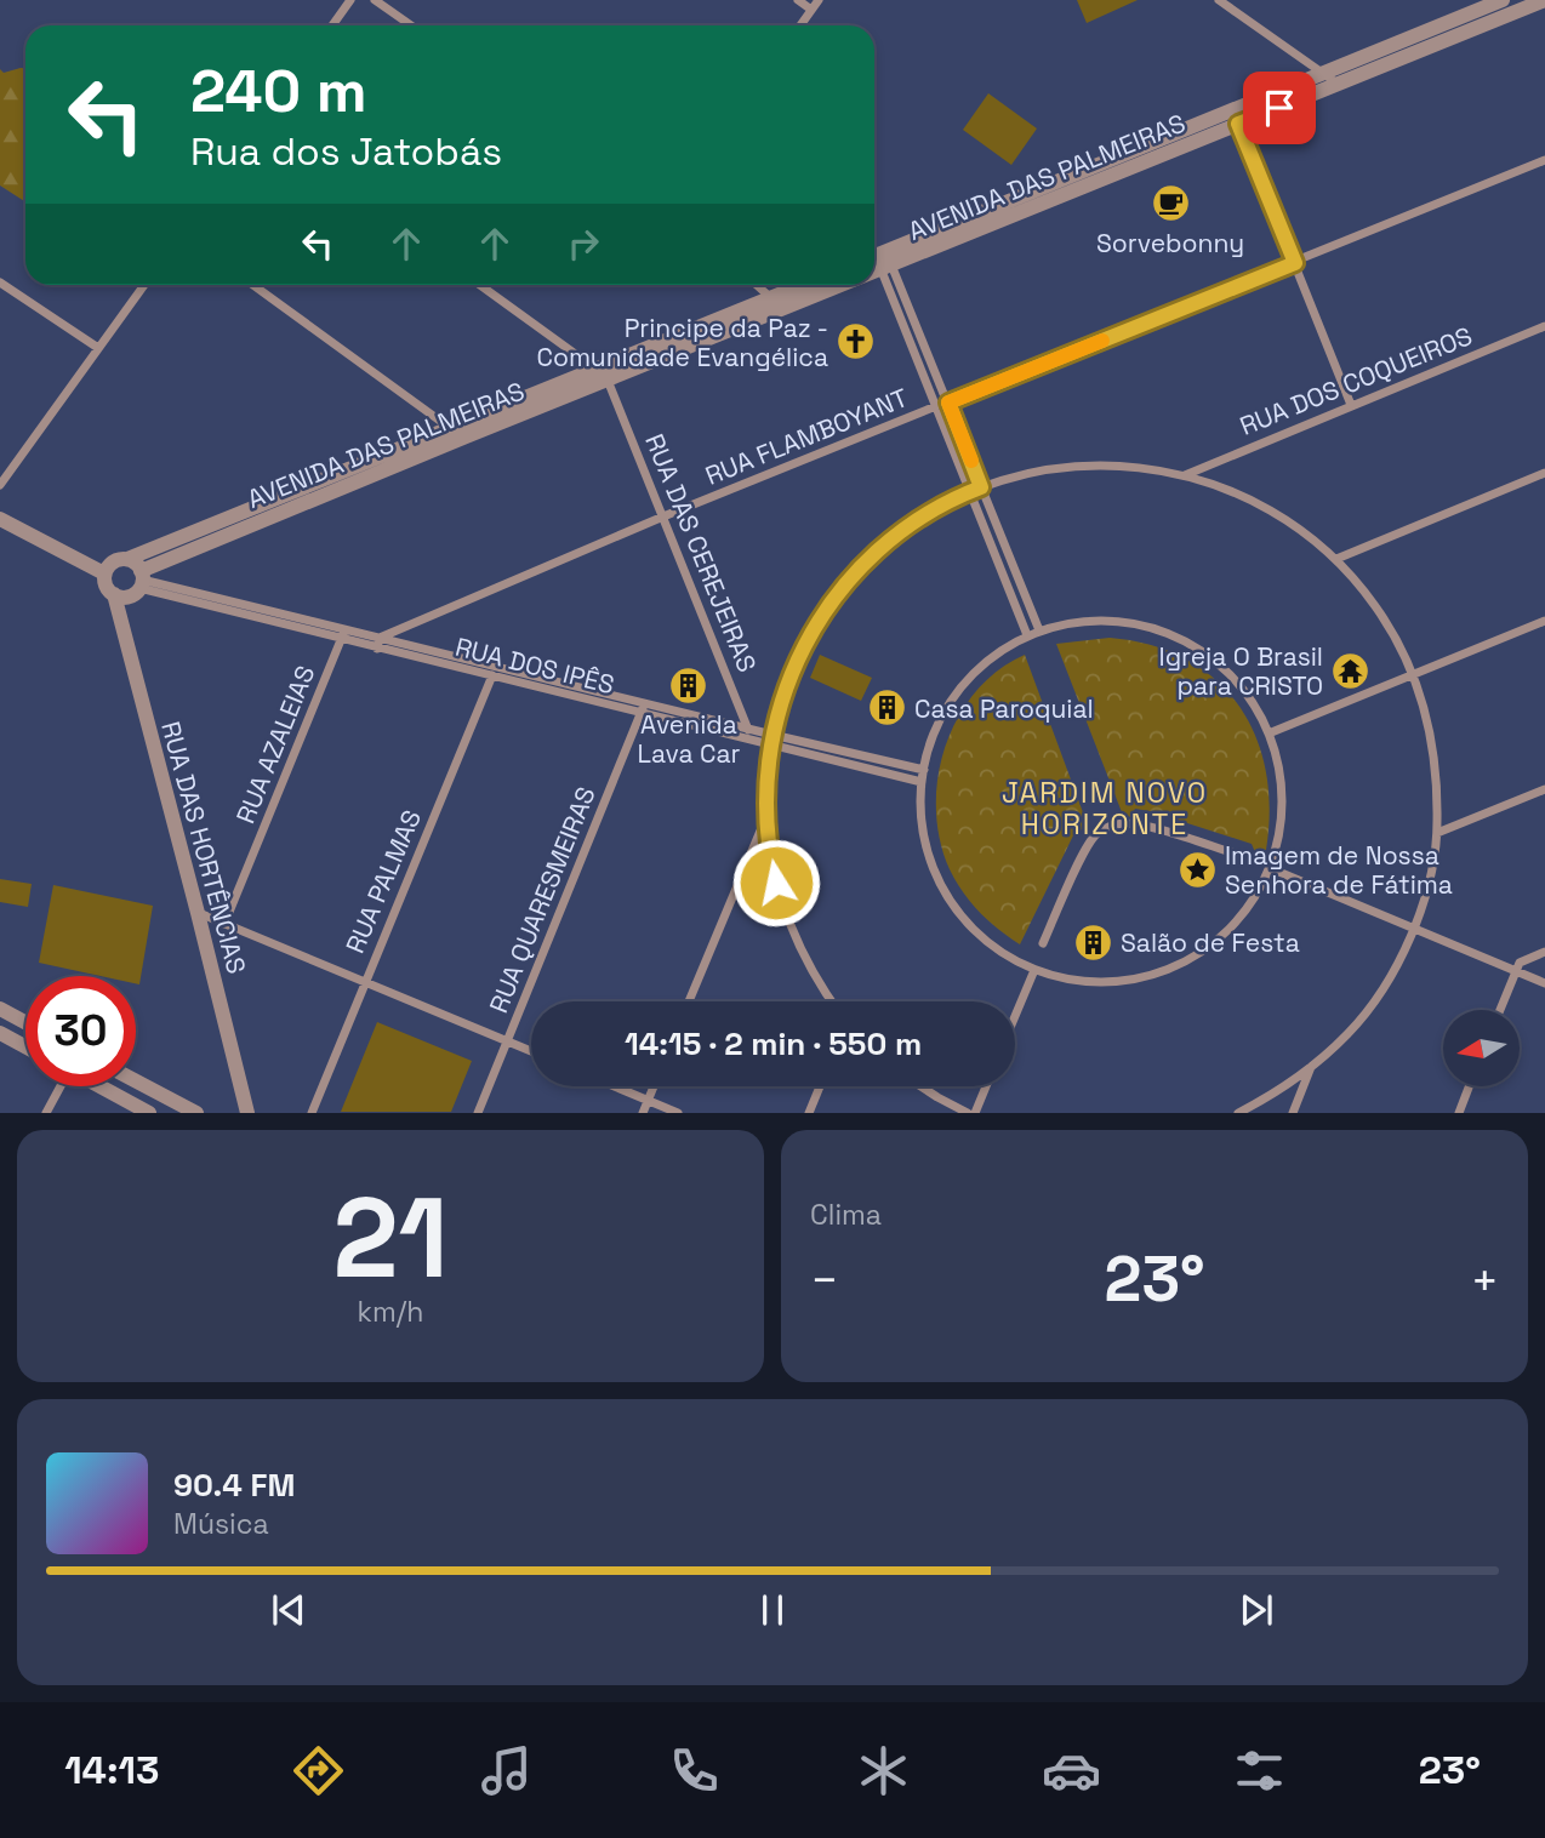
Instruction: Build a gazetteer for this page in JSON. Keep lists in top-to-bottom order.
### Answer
{
  "streets": {
    "street": [
      "AVENIDA DAS PALMEIRAS",
      "RUA DOS COQUEIROS",
      "RUA FLAMBOYANT",
      "RUA DAS CEREJEIRAS",
      "RUA DOS IPÊS",
      "RUA AZALEIAS",
      "RUA DAS HORTÊNCIAS",
      "RUA PALMAS",
      "RUA QUARESMEIRAS"
    ]
  },
  "crossings": [
    ["AVENIDA DAS PALMEIRAS", "RUA DAS CEREJEIRAS"],
    ["AVENIDA DAS PALMEIRAS", "RUA DOS IPÊS"],
    ["AVENIDA DAS PALMEIRAS", "RUA DAS HORTÊNCIAS"],
    ["RUA FLAMBOYANT", "RUA DAS CEREJEIRAS"],
    ["RUA FLAMBOYANT", "RUA DOS IPÊS"],
    ["RUA DAS CEREJEIRAS", "RUA DOS IPÊS"],
    ["RUA DOS IPÊS", "RUA AZALEIAS"],
    ["RUA DOS IPÊS", "RUA DAS HORTÊNCIAS"],
    ["RUA DOS IPÊS", "RUA PALMAS"],
    ["RUA DOS IPÊS", "RUA QUARESMEIRAS"]
  ],
  "districts": ["JARDIM NOVO HORIZONTE"],
  "places": {
    "cafe": ["Sorvebonny"],
    "church": ["Principe da Paz - Comunidade Evangélica"],
    "temple": ["Igreja O Brasil para CRISTO"],
    "building": ["Avenida Lava Car", "Casa Paroquial", "Salão de Festa"],
    "place": ["Imagem de Nossa Senhora de Fátima"]
  },
  "north": "left",
  "page": {
    "turn": ["240 m", "Rua dos Jatobás"],
    "limit": "30",
    "trip": "14:15 · 2 min · 550 m",
    "tile": [
      ["21", "km/h"],
      "Clima"
    ],
    "heat": ["−", "23°", "+"],
    "song": ["90.4 FM", "Música"],
    "tabs": ["14:13", "23°"]
  }
}
